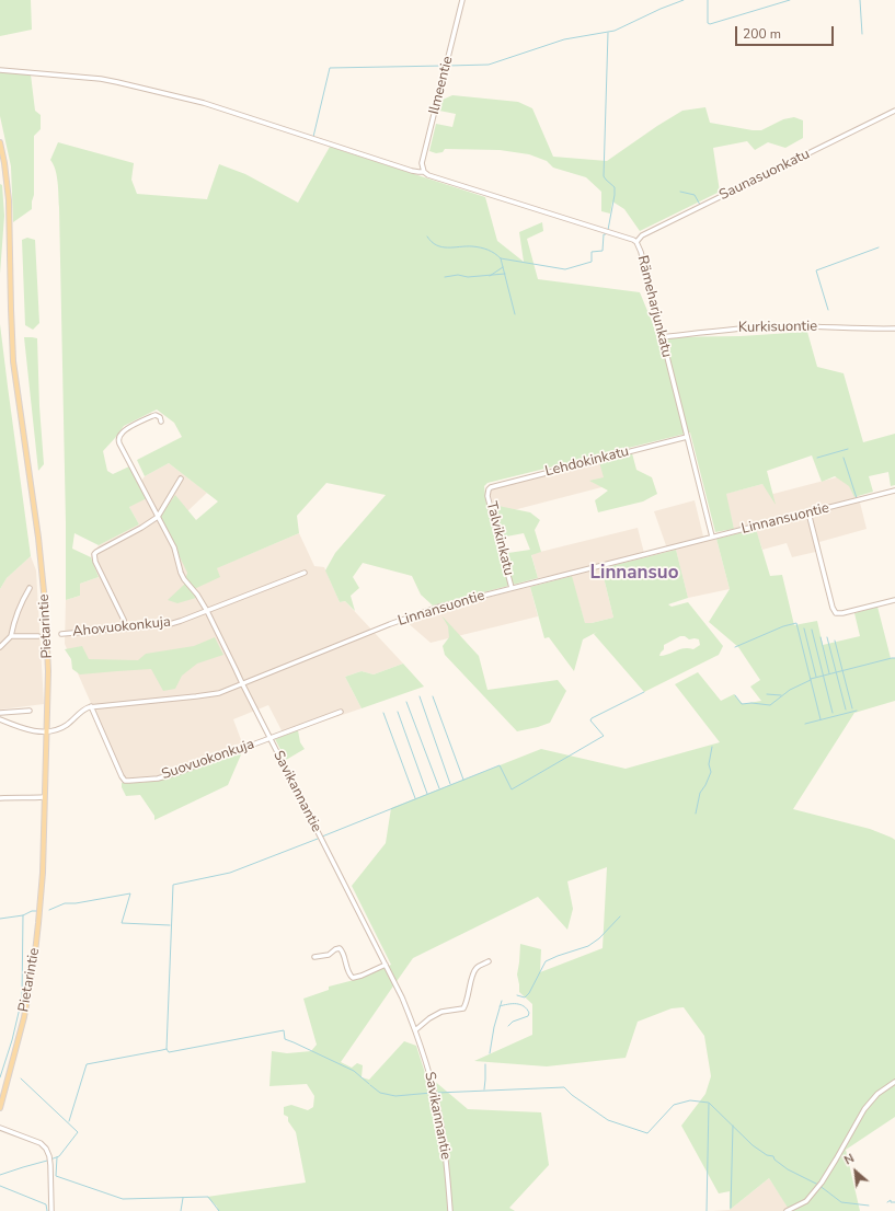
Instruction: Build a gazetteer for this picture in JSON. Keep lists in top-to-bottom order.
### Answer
{
  "streets": {
    "main road": ["Pietarintie"],
    "street": [
      "Ilmeentie",
      "Saunasuonkatu",
      "Rämeharjunkatu",
      "Kurkisuontie",
      "Lehdokinkatu",
      "Linnansuontie",
      "Talvikinkatu",
      "Ahovuokonkuja",
      "Suovuokonkuja",
      "Savikannantie"
    ]
  },
  "crossings": [
    ["Ilmeentie", "Rämeharjunkatu"],
    ["Saunasuonkatu", "Rämeharjunkatu"],
    ["Rämeharjunkatu", "Kurkisuontie"],
    ["Rämeharjunkatu", "Lehdokinkatu"],
    ["Rämeharjunkatu", "Linnansuontie"],
    ["Lehdokinkatu", "Talvikinkatu"],
    ["Linnansuontie", "Talvikinkatu"],
    ["Linnansuontie", "Pietarintie"],
    ["Linnansuontie", "Suovuokonkuja"],
    ["Linnansuontie", "Savikannantie"],
    ["Ahovuokonkuja", "Savikannantie"],
    ["Suovuokonkuja", "Savikannantie"]
  ],
  "districts": ["Linnansuo"],
  "scale_bar": "200 m",
  "north": "top left"
}
